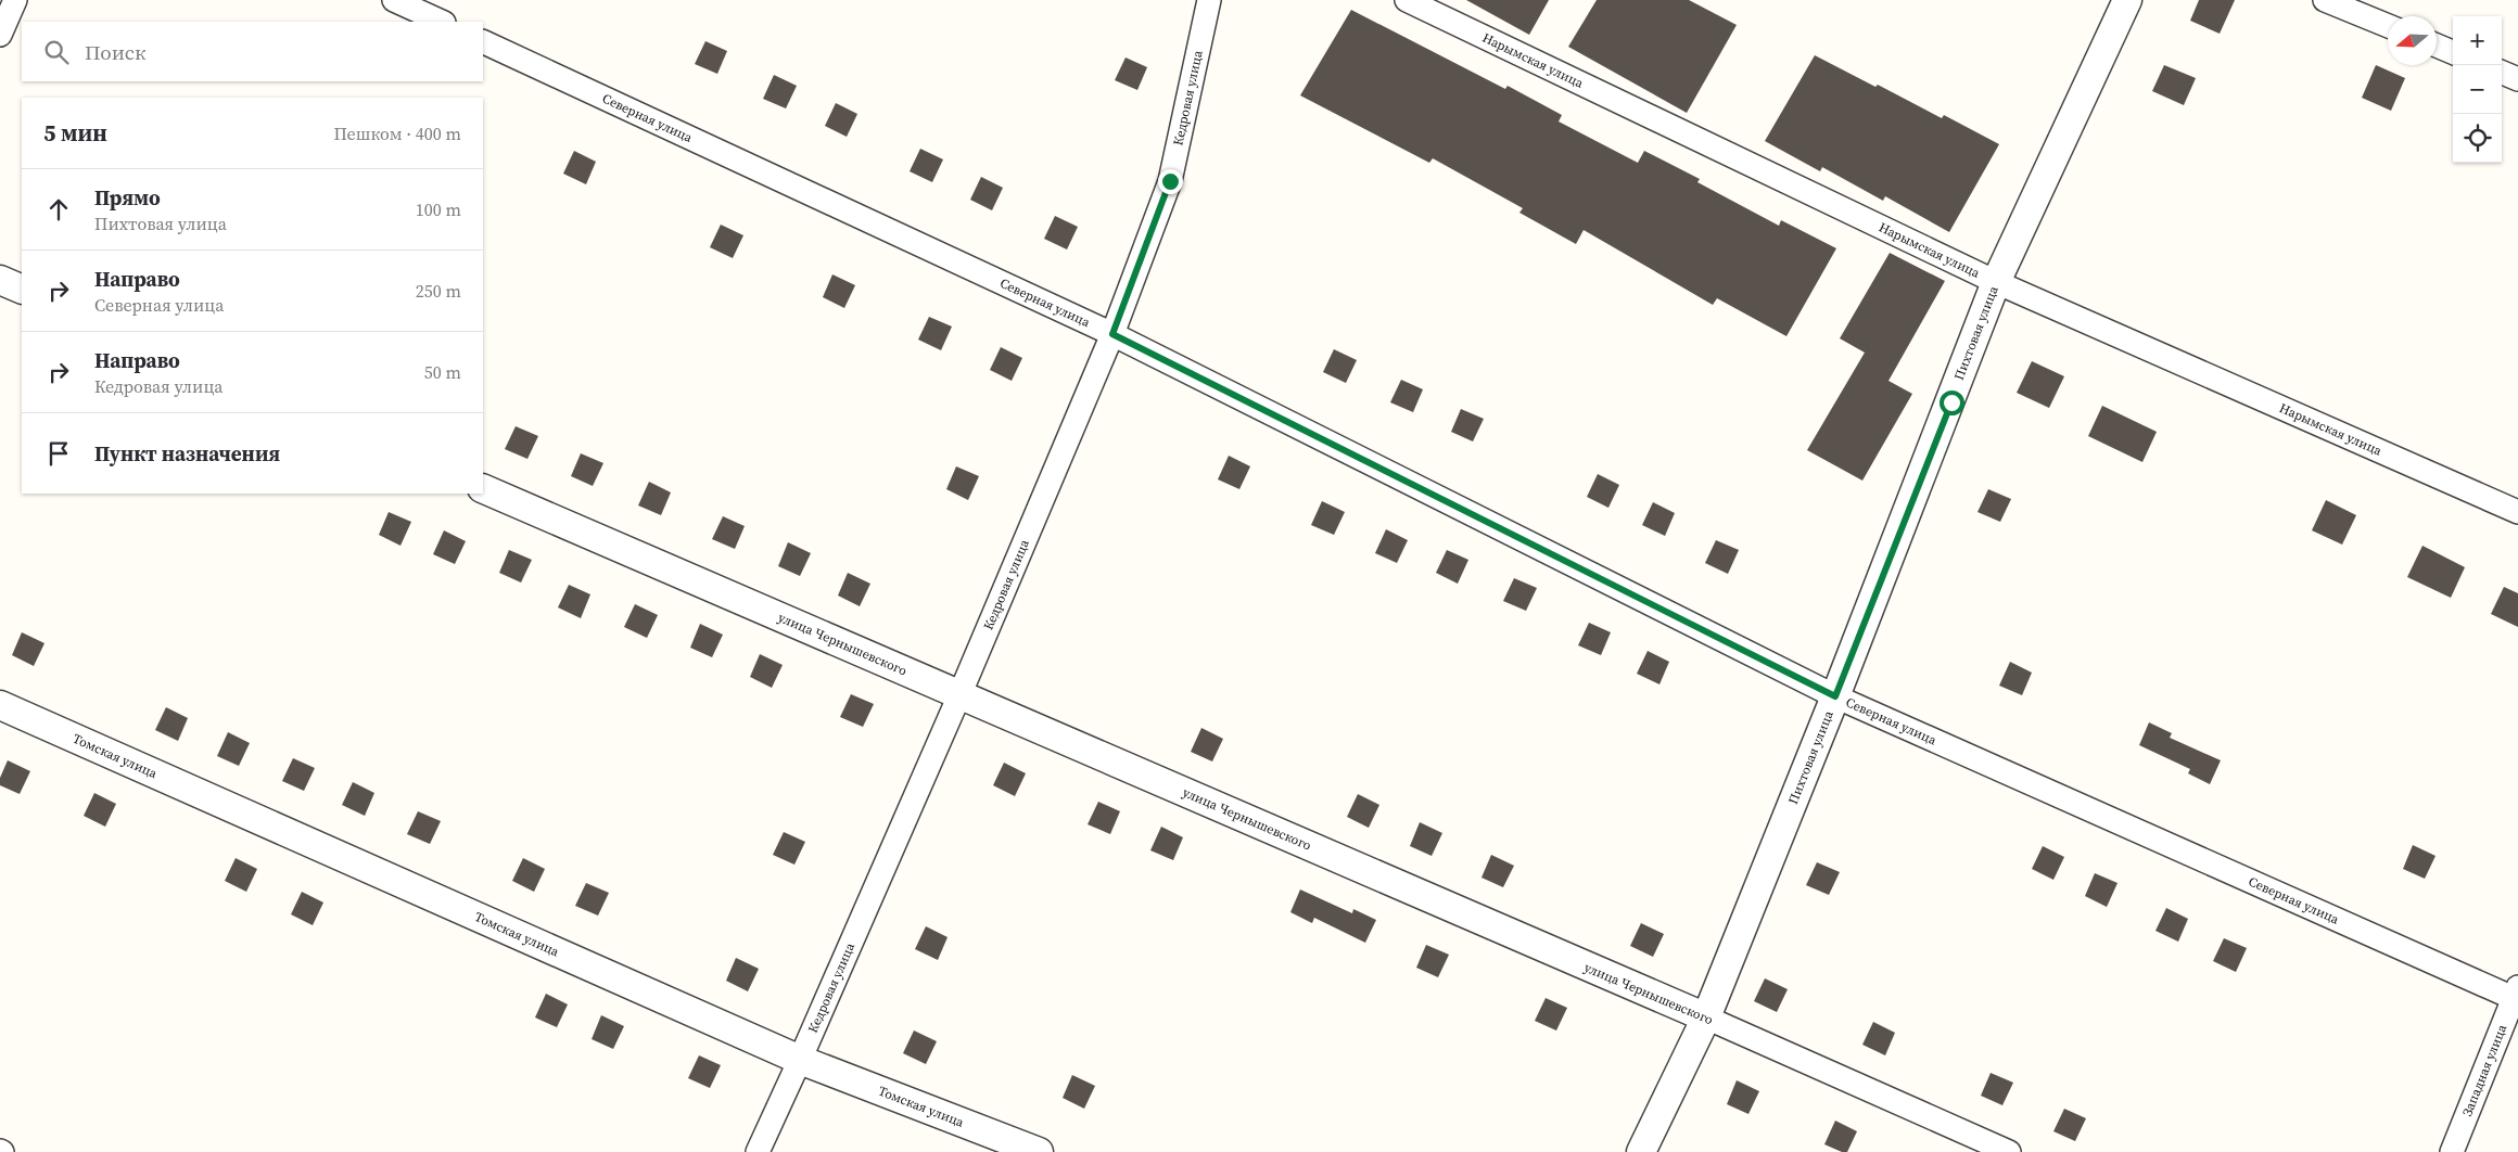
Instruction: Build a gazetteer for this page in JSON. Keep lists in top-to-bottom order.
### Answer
{
  "streets": {
    "street": [
      "Нарымская улица",
      "Кедровая улица",
      "Северная улица",
      "Пихтовая улица",
      "улица Чернышевского",
      "Томская улица",
      "Западная улица"
    ]
  },
  "crossings": [
    ["Нарымская улица", "Пихтовая улица"],
    ["Кедровая улица", "Северная улица"],
    ["Кедровая улица", "улица Чернышевского"],
    ["Кедровая улица", "Томская улица"],
    ["Северная улица", "Пихтовая улица"],
    ["Северная улица", "Западная улица"],
    ["Пихтовая улица", "улица Чернышевского"]
  ],
  "north": "left",
  "page": {
    "map_buttons": ["+", "−"],
    "search": "Поиск",
    "heading": ["5 мин", "Пешком · 400 m"],
    "list": [
      ["Прямо", "Пихтовая улица", "100 m"],
      ["Направо", "Северная улица", "250 m"],
      ["Направо", "Кедровая улица", "50 m"],
      "Пункт назначения"
    ]
  }
}
